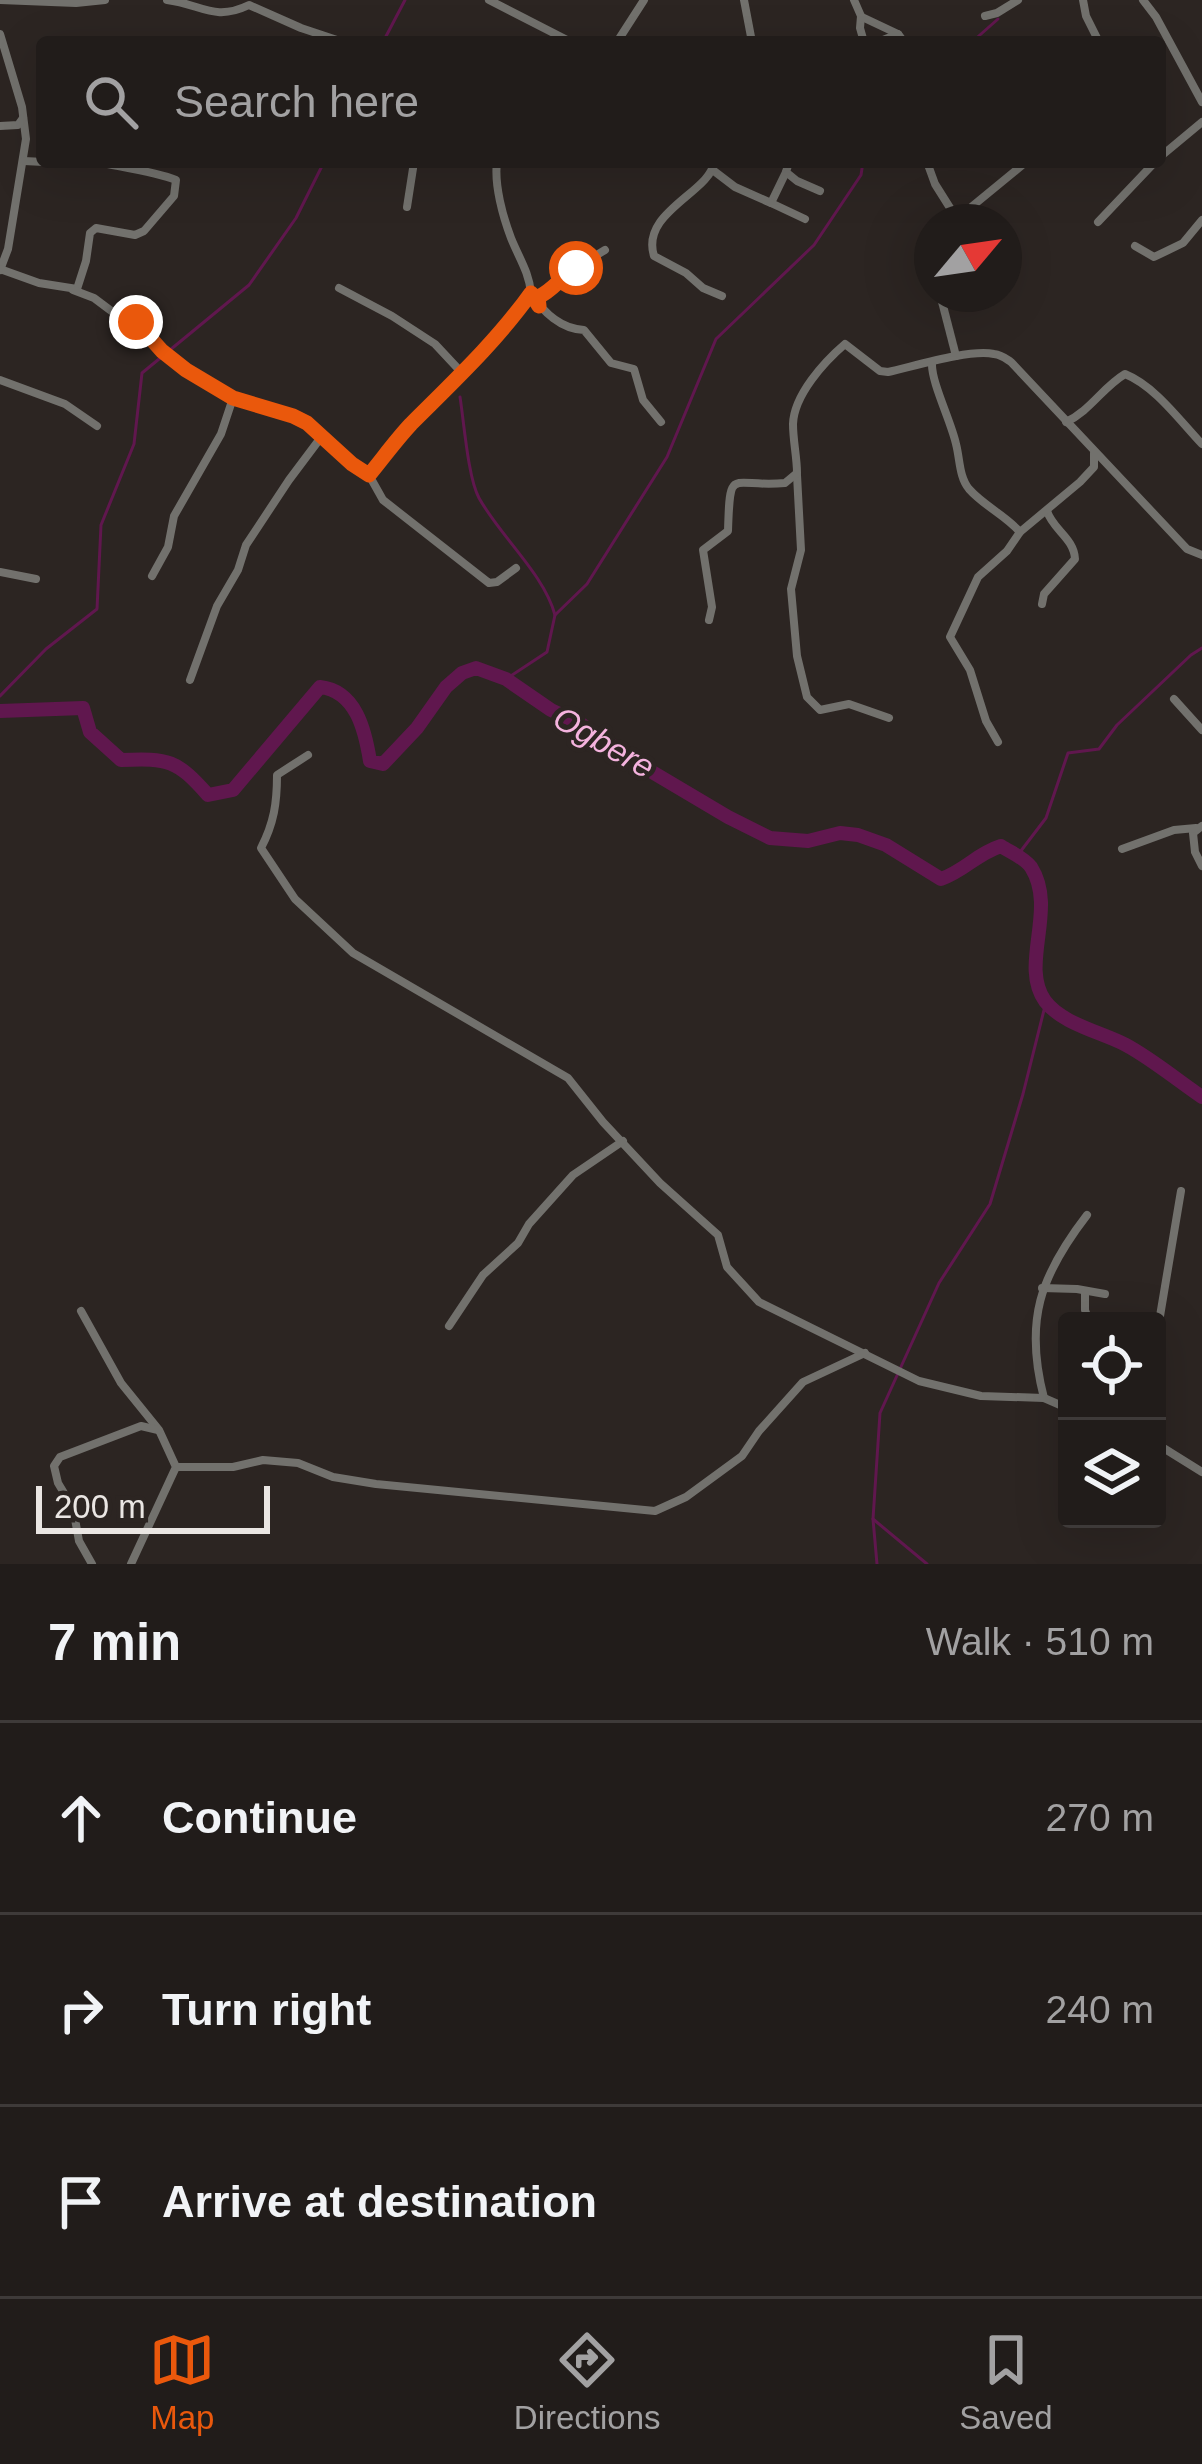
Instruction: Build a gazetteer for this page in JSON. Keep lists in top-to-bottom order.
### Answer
{
  "water": ["Ogbere"],
  "scale_bar": "200 m",
  "north": "top right",
  "page": {
    "search": "Search here",
    "scale": "200 m",
    "heading": ["7 min", "Walk · 510 m"],
    "list": [
      ["Continue", "270 m"],
      ["Turn right", "240 m"],
      "Arrive at destination"
    ],
    "nav": ["Map", "Directions", "Saved"]
  }
}
